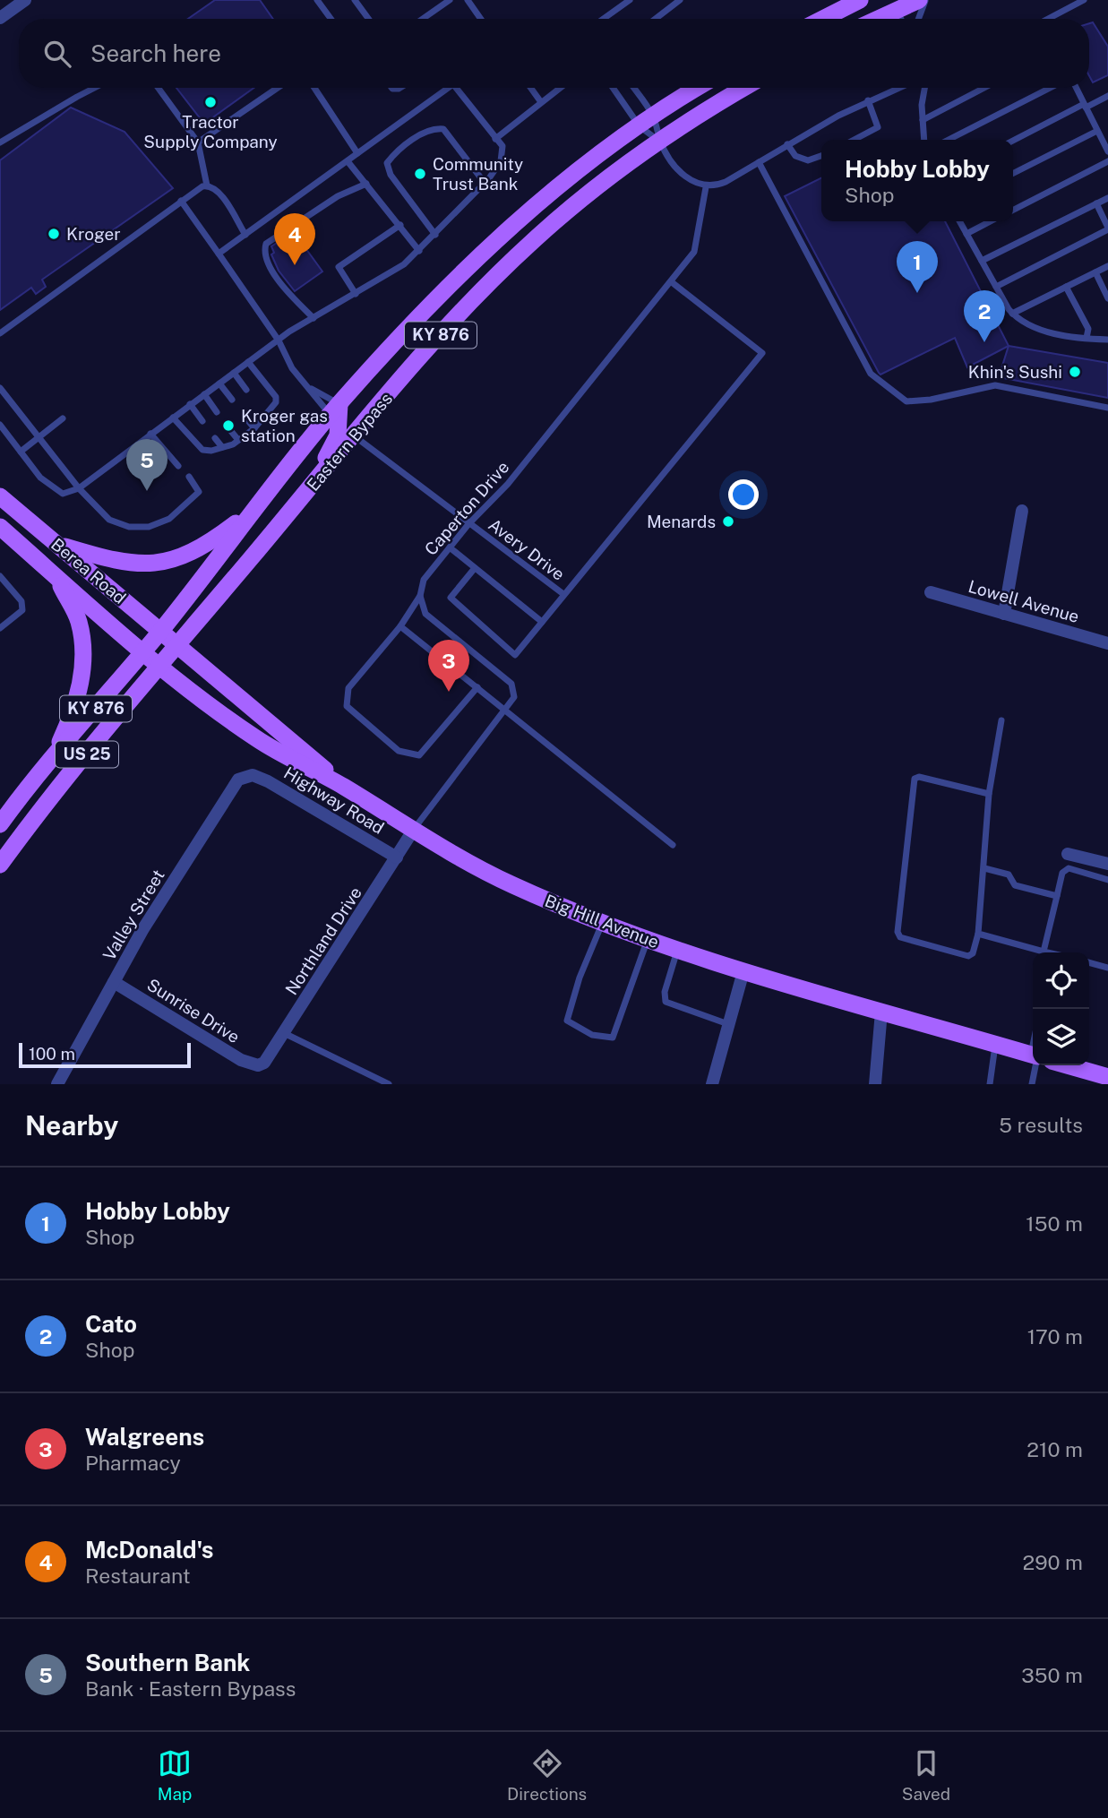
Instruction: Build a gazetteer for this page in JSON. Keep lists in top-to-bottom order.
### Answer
{
  "streets": {
    "main road": [
      "KY 876",
      "Eastern Bypass",
      "Berea Road",
      "US 25",
      "Big Hill Avenue"
    ],
    "street": [
      "Lowell Avenue",
      "Highway Road",
      "Valley Street",
      "Northland Drive",
      "Sunrise Drive"
    ],
    "lane": ["Caperton Drive", "Avery Drive"]
  },
  "crossings": [
    ["Eastern Bypass", "Avery Drive"],
    ["Eastern Bypass", "Berea Road"],
    ["Eastern Bypass", "Big Hill Avenue"],
    ["Caperton Drive", "Avery Drive"],
    ["Berea Road", "Big Hill Avenue"],
    ["Highway Road", "Valley Street"],
    ["Highway Road", "Northland Drive"],
    ["Valley Street", "Sunrise Drive"],
    ["Big Hill Avenue", "Northland Drive"],
    ["Northland Drive", "Sunrise Drive"]
  ],
  "places": [
    "Tractor Supply Company",
    "Community Trust Bank",
    "Kroger",
    "Khin's Sushi",
    "Kroger gas station",
    "Menards"
  ],
  "scale_bar": "100 m",
  "page": {
    "search": "Search here",
    "popup": ["Hobby Lobby", "Shop"],
    "pins": [
      "4",
      "1",
      "2",
      "5",
      "3"
    ],
    "scale": "100 m",
    "heading": ["Nearby", "5 results"],
    "list": [
      {
        "mark": "1",
        "name": "Hobby Lobby",
        "note": "Shop",
        "value": "150 m"
      },
      {
        "mark": "2",
        "name": "Cato",
        "note": "Shop",
        "value": "170 m"
      },
      {
        "mark": "3",
        "name": "Walgreens",
        "note": "Pharmacy",
        "value": "210 m"
      },
      {
        "mark": "4",
        "name": "McDonald's",
        "note": "Restaurant",
        "value": "290 m"
      },
      {
        "mark": "5",
        "name": "Southern Bank",
        "note": "Bank · Eastern Bypass",
        "value": "350 m"
      }
    ],
    "nav": ["Map", "Directions", "Saved"]
  }
}
